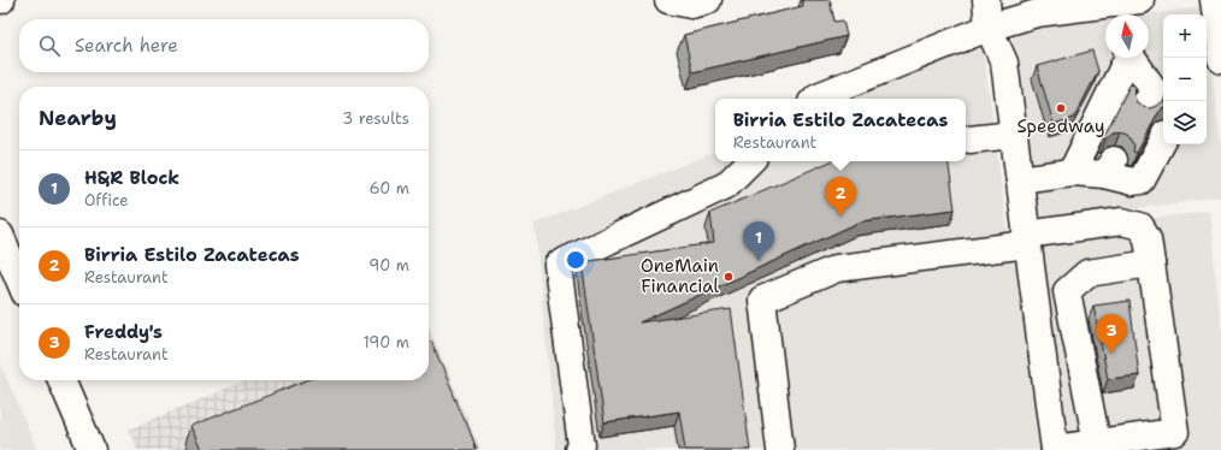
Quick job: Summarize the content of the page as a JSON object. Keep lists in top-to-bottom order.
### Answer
{
  "places": ["Speedway", "OneMain Financial"],
  "north": "top",
  "page": {
    "map_buttons": ["+", "−"],
    "search": "Search here",
    "heading": ["Nearby", "3 results"],
    "popup": ["Birria Estilo Zacatecas", "Restaurant"],
    "list": [
      {
        "mark": "1",
        "name": "H&R Block",
        "note": "Office",
        "value": "60 m"
      },
      {
        "mark": "2",
        "name": "Birria Estilo Zacatecas",
        "note": "Restaurant",
        "value": "90 m"
      },
      {
        "mark": "3",
        "name": "Freddy's",
        "note": "Restaurant",
        "value": "190 m"
      }
    ],
    "pins": ["2", "1", "3"]
  }
}
